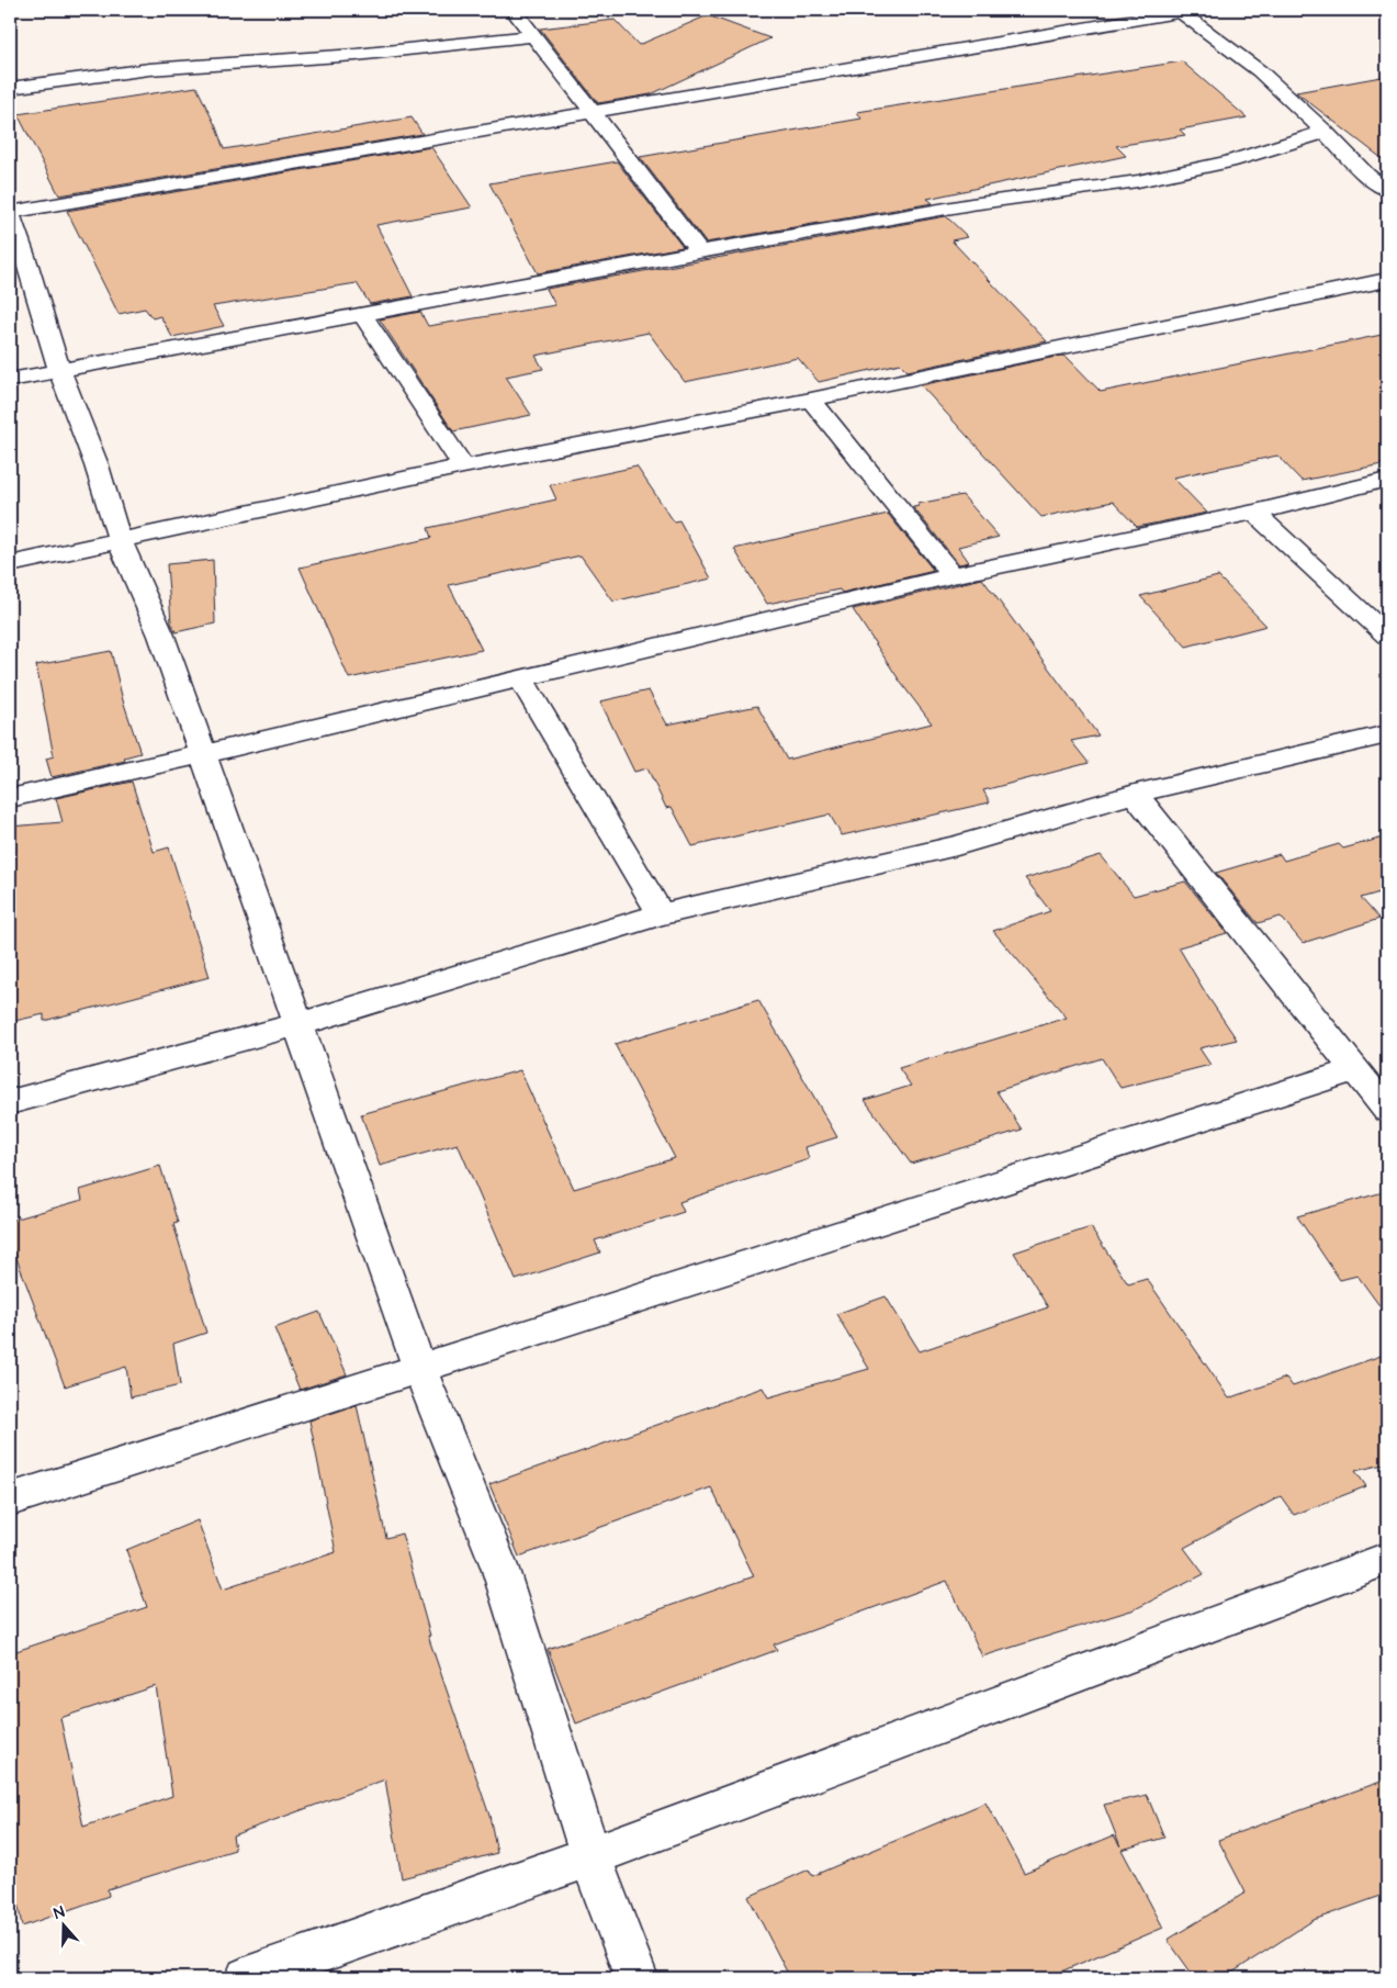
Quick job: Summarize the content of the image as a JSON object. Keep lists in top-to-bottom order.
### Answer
{
  "north": "top"
}
